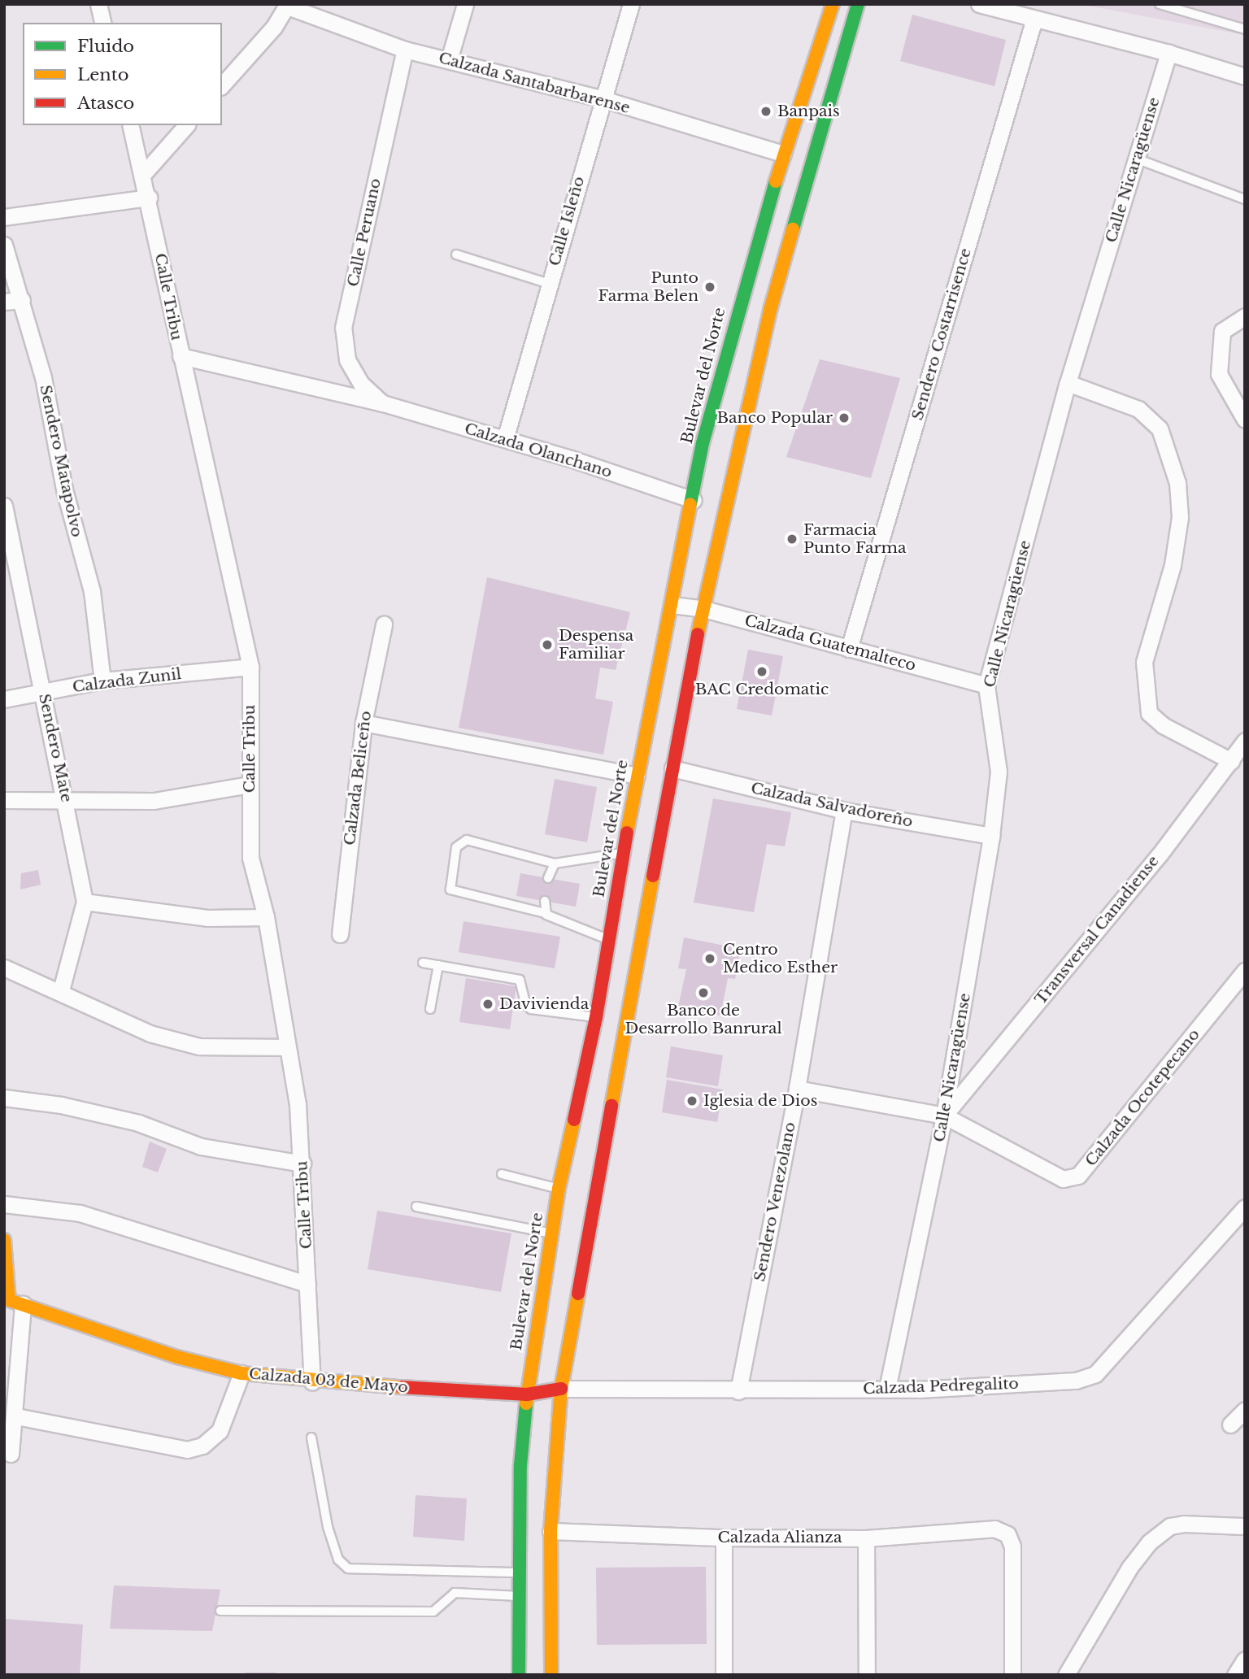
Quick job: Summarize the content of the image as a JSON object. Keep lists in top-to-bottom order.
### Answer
{
  "streets": {
    "main road": ["Bulevar del Norte", "Calzada 03 de Mayo"],
    "street": [
      "Calzada Santabarbarense",
      "Calle Nicaragüense",
      "Calle Isleño",
      "Calle Peruano",
      "Calle Tribu",
      "Sendero Costarrisence",
      "Calzada Olanchano",
      "Sendero Matapolvo",
      "Calzada Guatemalteco",
      "Calzada Zunil",
      "Sendero Mate",
      "Calzada Beliceño",
      "Calzada Salvadoreño",
      "Transversal Canadiense",
      "Calzada Ocotepecano",
      "Sendero Venezolano",
      "Calzada Pedregalito",
      "Calzada Alianza"
    ]
  },
  "crossings": [
    ["Calzada Santabarbarense", "Calle Isleño"],
    ["Calzada Santabarbarense", "Calle Peruano"],
    ["Calzada Santabarbarense", "Bulevar del Norte"],
    ["Calle Nicaragüense", "Calzada Guatemalteco"],
    ["Calle Nicaragüense", "Calzada Salvadoreño"],
    ["Calle Nicaragüense", "Transversal Canadiense"],
    ["Calle Nicaragüense", "Calzada Ocotepecano"],
    ["Calle Nicaragüense", "Calzada Pedregalito"],
    ["Calle Isleño", "Calzada Olanchano"],
    ["Calle Peruano", "Calzada Olanchano"],
    ["Calle Tribu", "Calzada Olanchano"],
    ["Calle Tribu", "Calzada Zunil"],
    ["Calle Tribu", "Calzada 03 de Mayo"],
    ["Sendero Costarrisence", "Calzada Guatemalteco"],
    ["Bulevar del Norte", "Calzada Olanchano"],
    ["Bulevar del Norte", "Calzada Guatemalteco"],
    ["Bulevar del Norte", "Calzada 03 de Mayo"],
    ["Sendero Matapolvo", "Calzada Zunil"],
    ["Calzada Zunil", "Sendero Mate"],
    ["Calzada Salvadoreño", "Sendero Venezolano"],
    ["Transversal Canadiense", "Calzada Ocotepecano"],
    ["Calzada Ocotepecano", "Sendero Venezolano"],
    ["Sendero Venezolano", "Calzada Pedregalito"],
    ["Calzada 03 de Mayo", "Calzada Pedregalito"]
  ],
  "places": [
    "Banpais",
    "Punto Farma Belen",
    "Banco Popular",
    "Farmacia Punto Farma",
    "Despensa Familiar",
    "BAC Credomatic",
    "Centro Medico Esther",
    "Banco de Desarrollo Banrural",
    "Davivienda",
    "Iglesia de Dios"
  ],
  "legend": ["Fluido", "Lento", "Atasco"]
}
